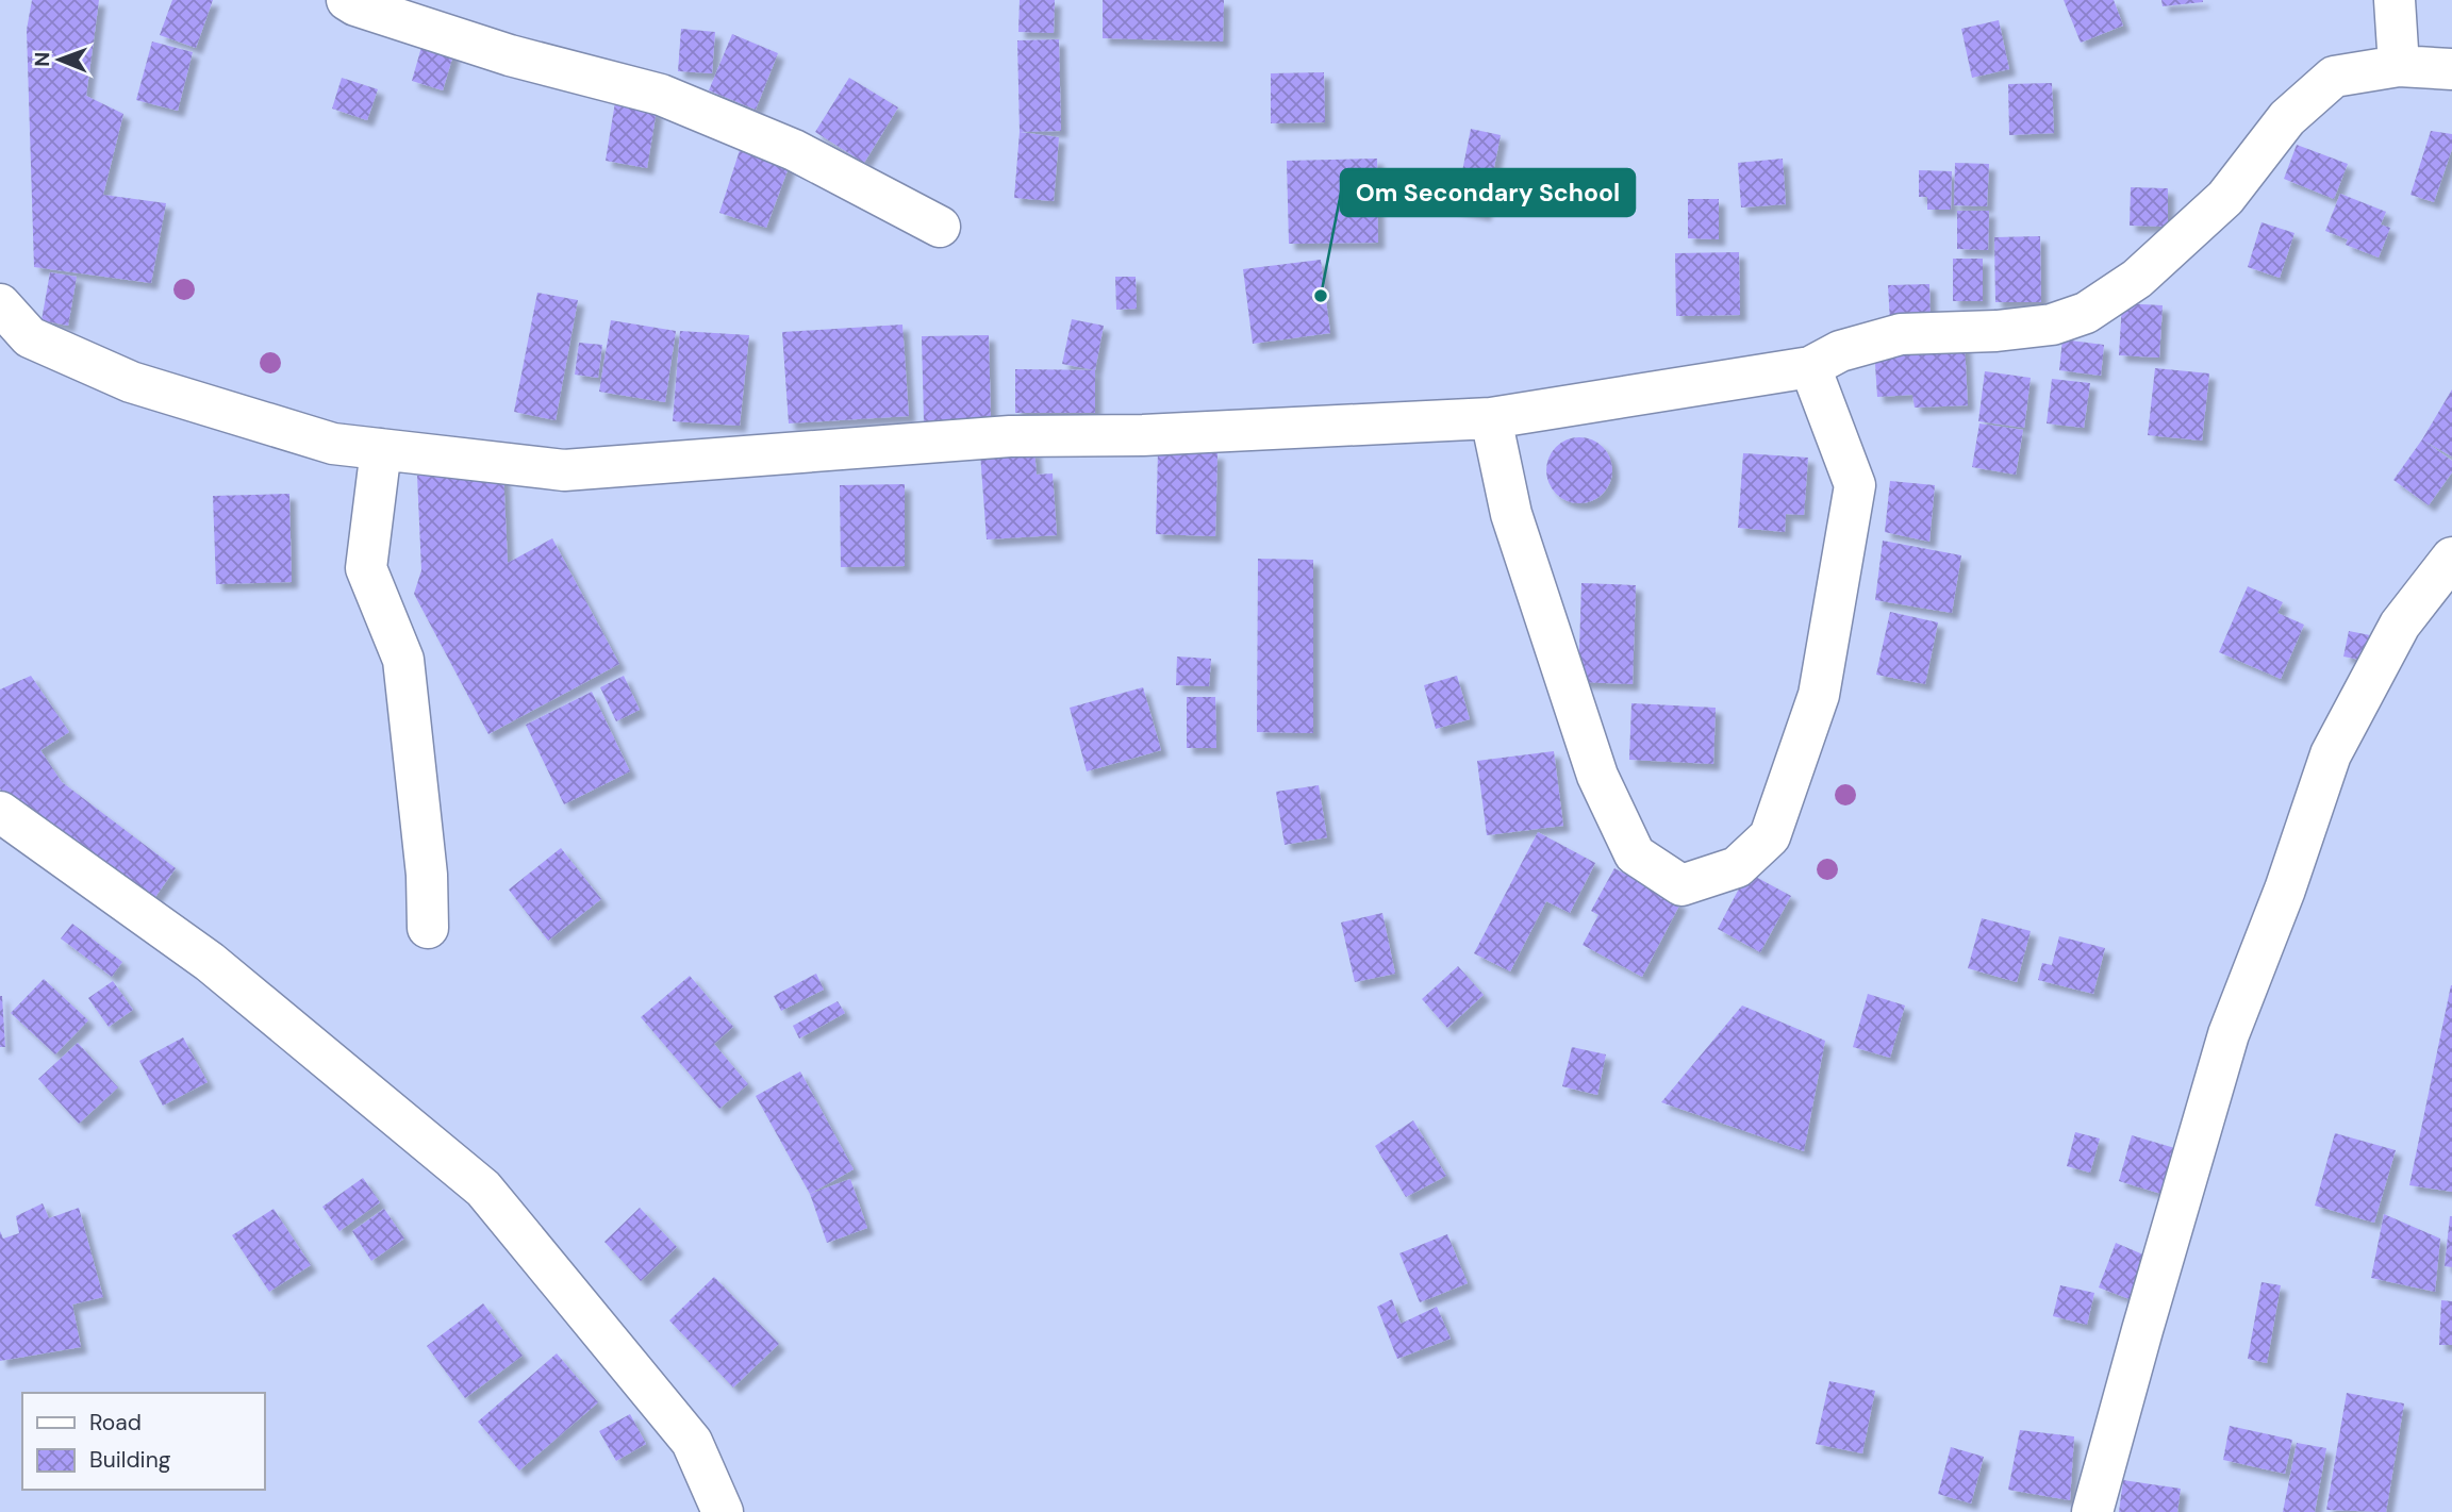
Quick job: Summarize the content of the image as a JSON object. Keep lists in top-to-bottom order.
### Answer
{
  "places": ["Om Secondary School"],
  "legend": ["Road", "Building"],
  "north": "left"
}
